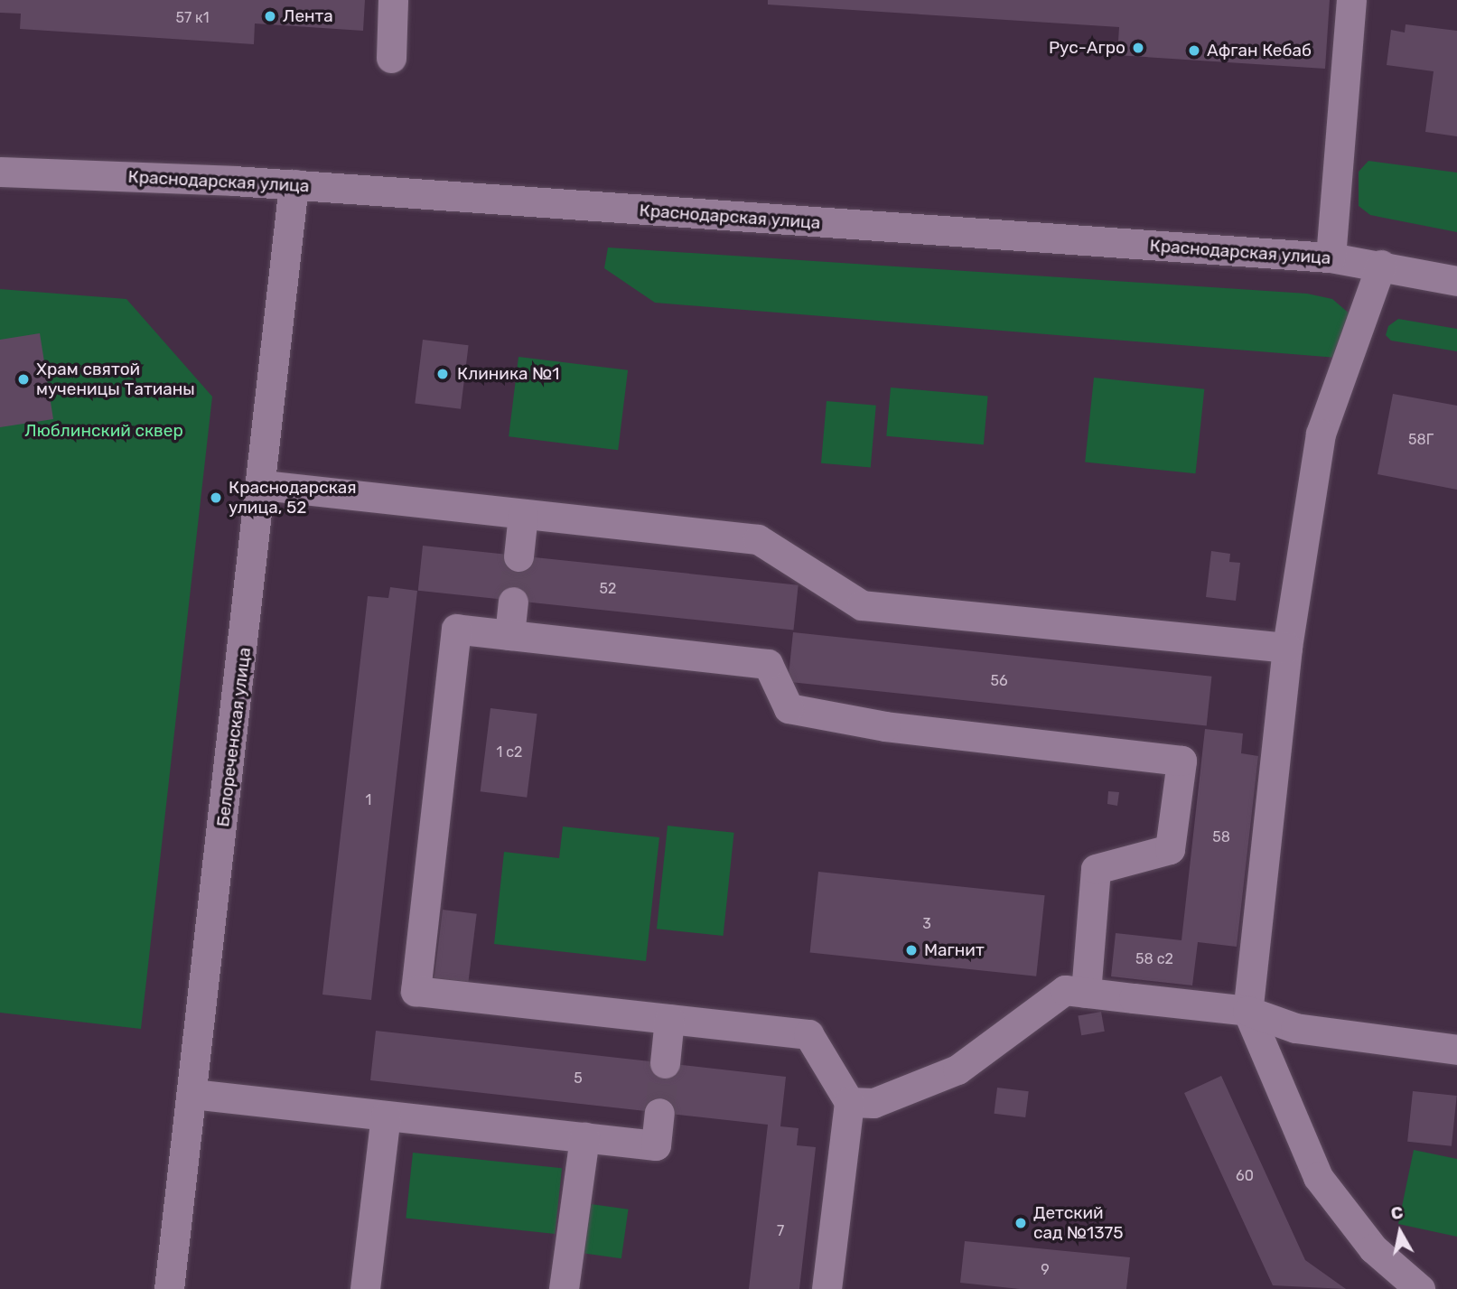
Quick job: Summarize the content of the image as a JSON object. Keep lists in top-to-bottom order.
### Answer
{
  "streets": {
    "street": ["Краснодарская улица", "Белореченская улица"]
  },
  "crossings": [
    ["Краснодарская улица", "Белореченская улица"]
  ],
  "parks": ["Люблинский сквер"],
  "places": [
    "Лента",
    "Рус-Агро",
    "Афган Кебаб",
    "Клиника №1",
    "Храм святой мученицы Татианы",
    "Краснодарская улица, 52",
    "Магнит",
    "Детский сад №1375"
  ],
  "house_numbers": [
    "57 к1",
    "58Г",
    "52",
    "56",
    "1 с2",
    "1",
    "58",
    "3",
    "58 с2",
    "5",
    "60",
    "7",
    "9"
  ],
  "north": "top"
}
